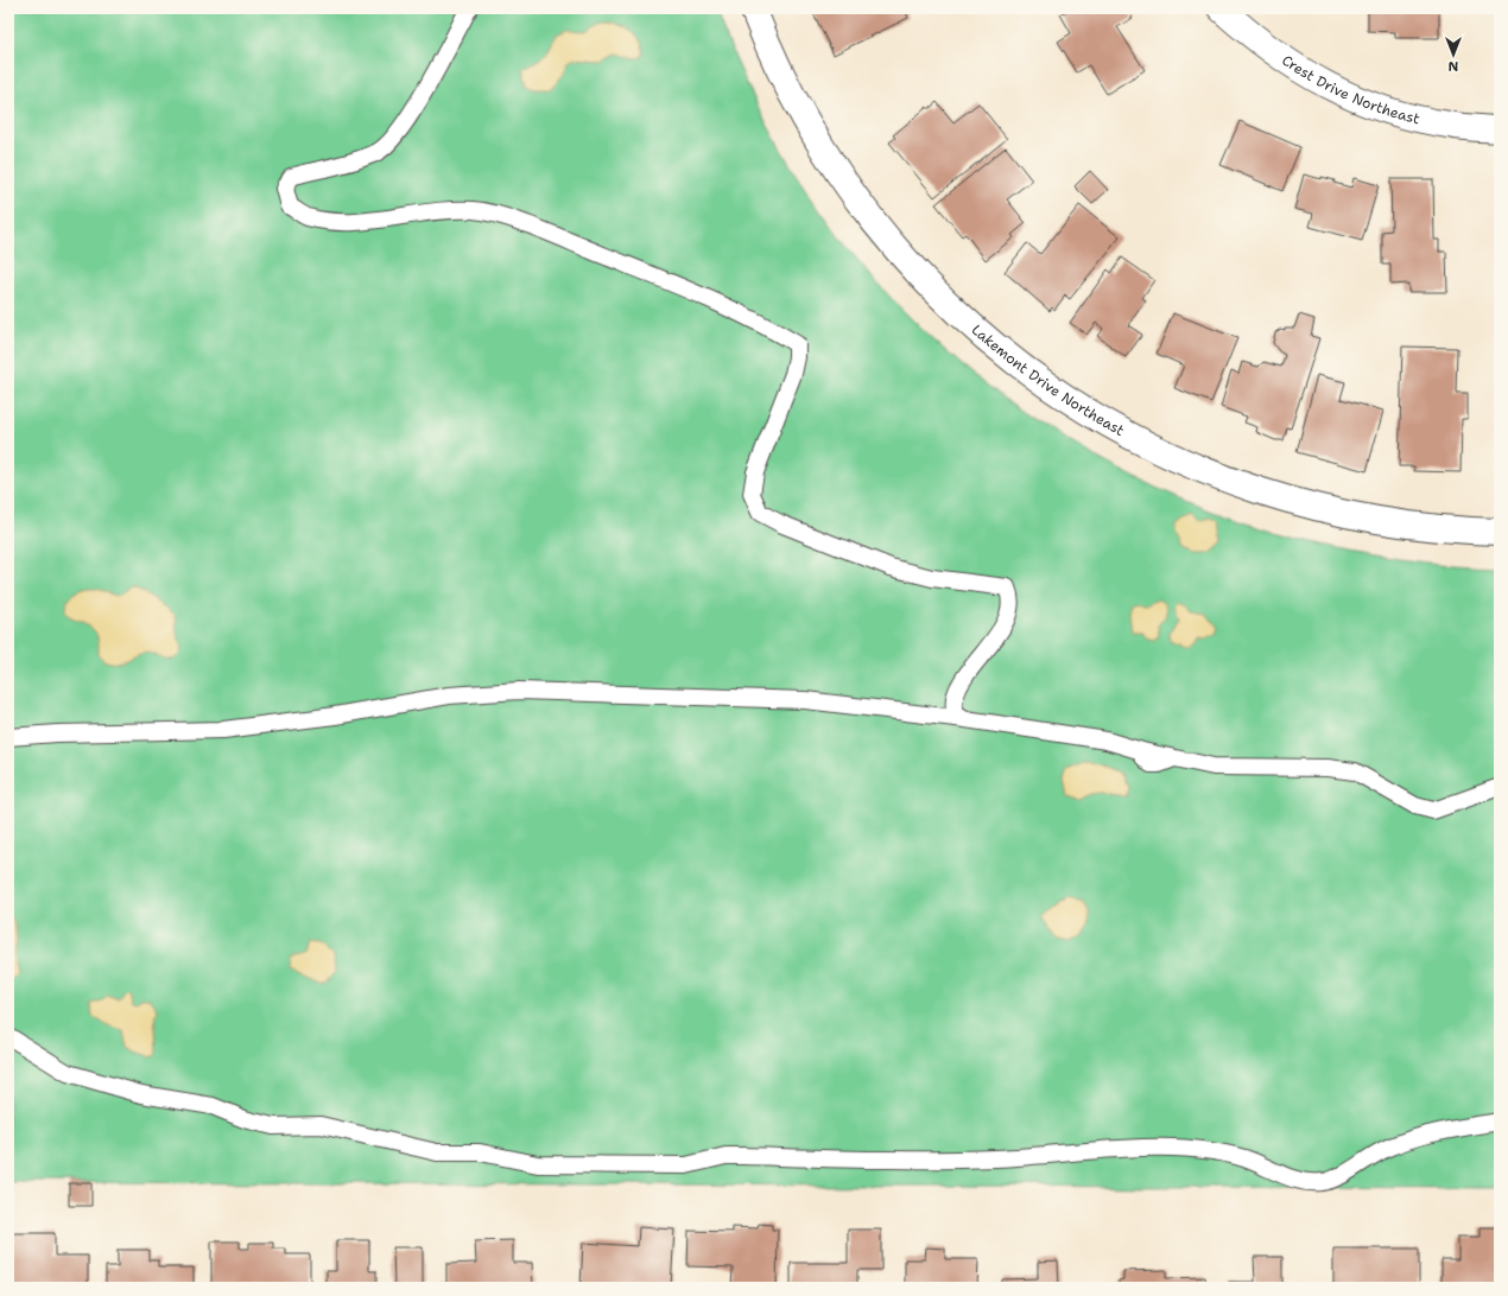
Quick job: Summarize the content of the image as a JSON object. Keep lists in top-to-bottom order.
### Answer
{
  "streets": {
    "street": ["Crest Drive Northeast", "Lakemont Drive Northeast"]
  },
  "north": "bottom"
}
